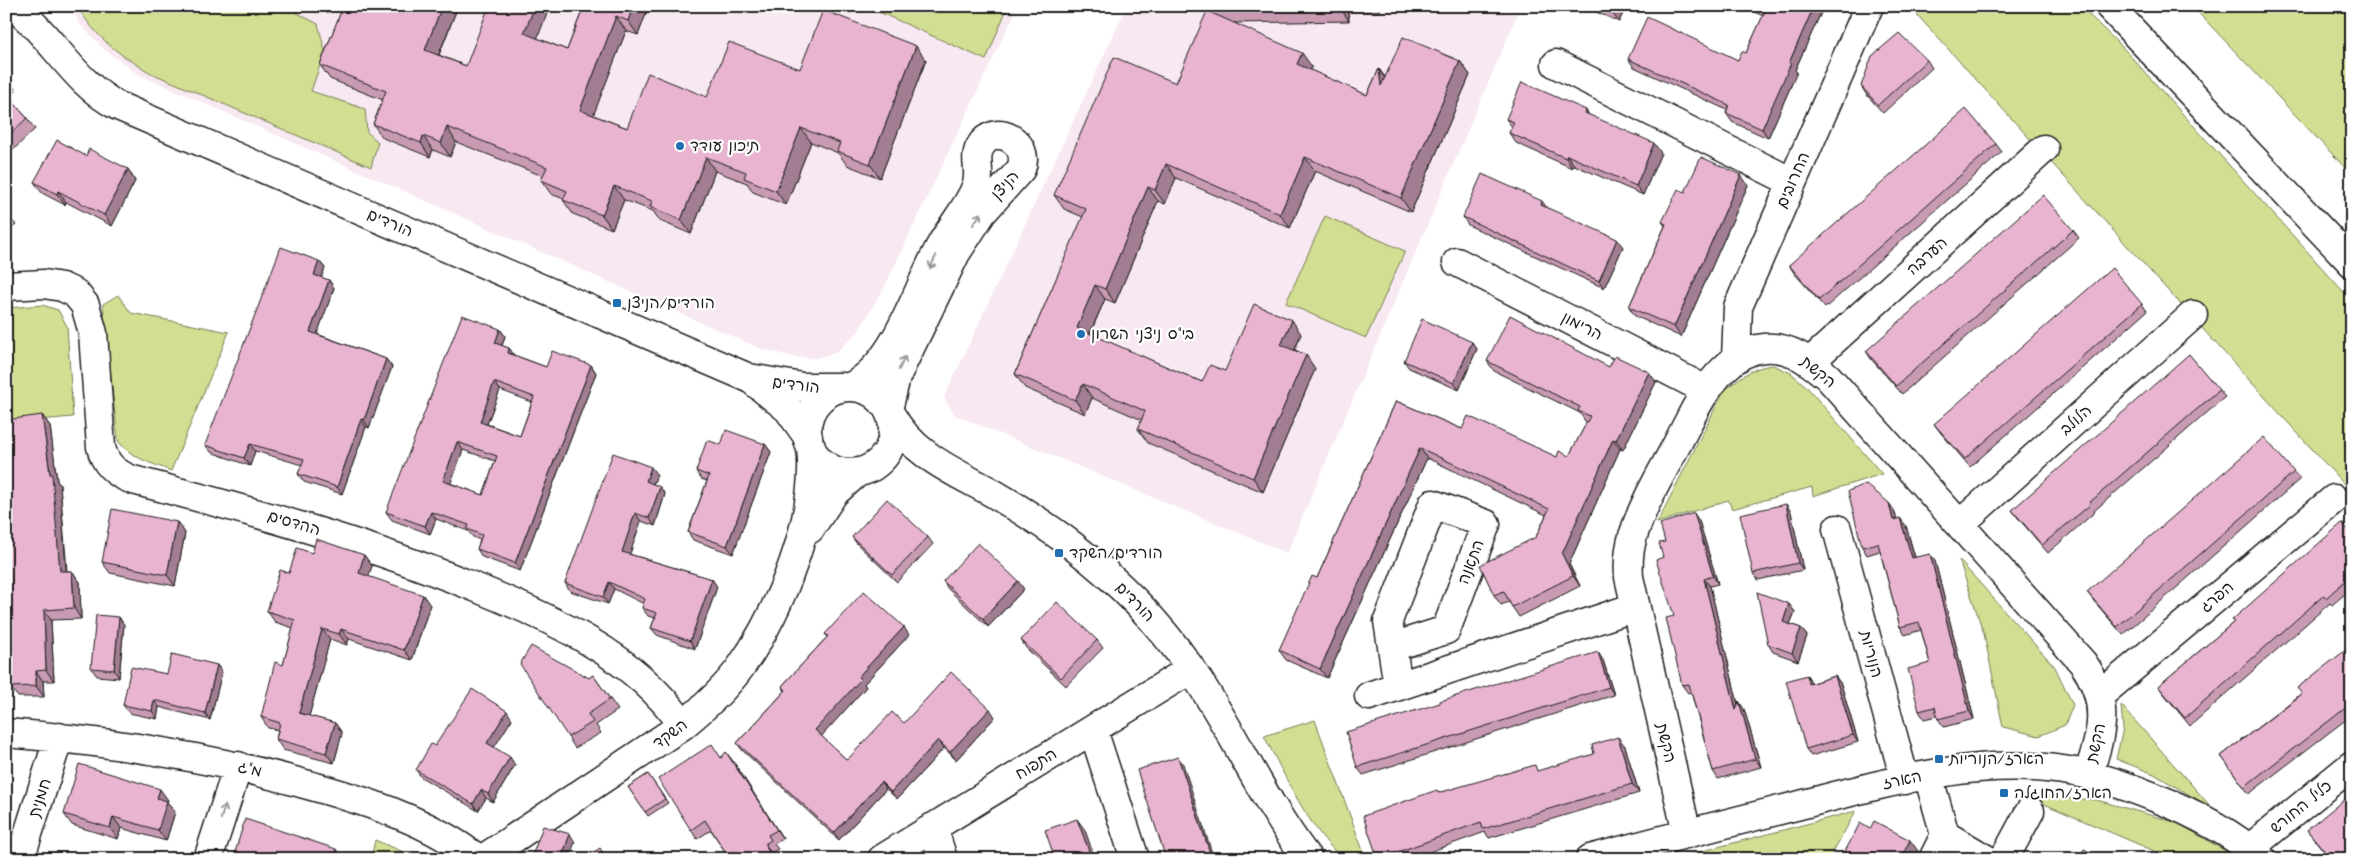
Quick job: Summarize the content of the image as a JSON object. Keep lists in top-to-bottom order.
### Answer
{
  "streets": {
    "street": [
      "החרובים",
      "הניצן",
      "הורדים",
      "הערבה",
      "הרימון",
      "הקשת",
      "הלולב",
      "ההדסים",
      "התאנה",
      "הפרג",
      "הנוריות",
      "השקד",
      "התפוח",
      "מ\"ג",
      "הארז",
      "חמנית",
      "כליל החורש"
    ]
  },
  "crossings": [
    ["החרובים", "הקשת"],
    ["הניצן", "הורדים"],
    ["הניצן", "השקד"],
    ["הורדים", "השקד"],
    ["הורדים", "התפוח"],
    ["הערבה", "הקשת"],
    ["הרימון", "הקשת"],
    ["הקשת", "הלולב"],
    ["הקשת", "הפרג"],
    ["הקשת", "הארז"],
    ["ההדסים", "השקד"],
    ["הנוריות", "הארז"],
    ["מ\"ג", "חמנית"],
    ["הארז", "כליל החורש"]
  ],
  "places": {
    "other": ["תיכון עודד", "בי\"ס ניצני השרון"],
    "transit": [
      "הורדים/הניצן",
      "הורדים/השקד",
      "הארז/הנוריות",
      "הארז/החוגלה"
    ]
  }
}
